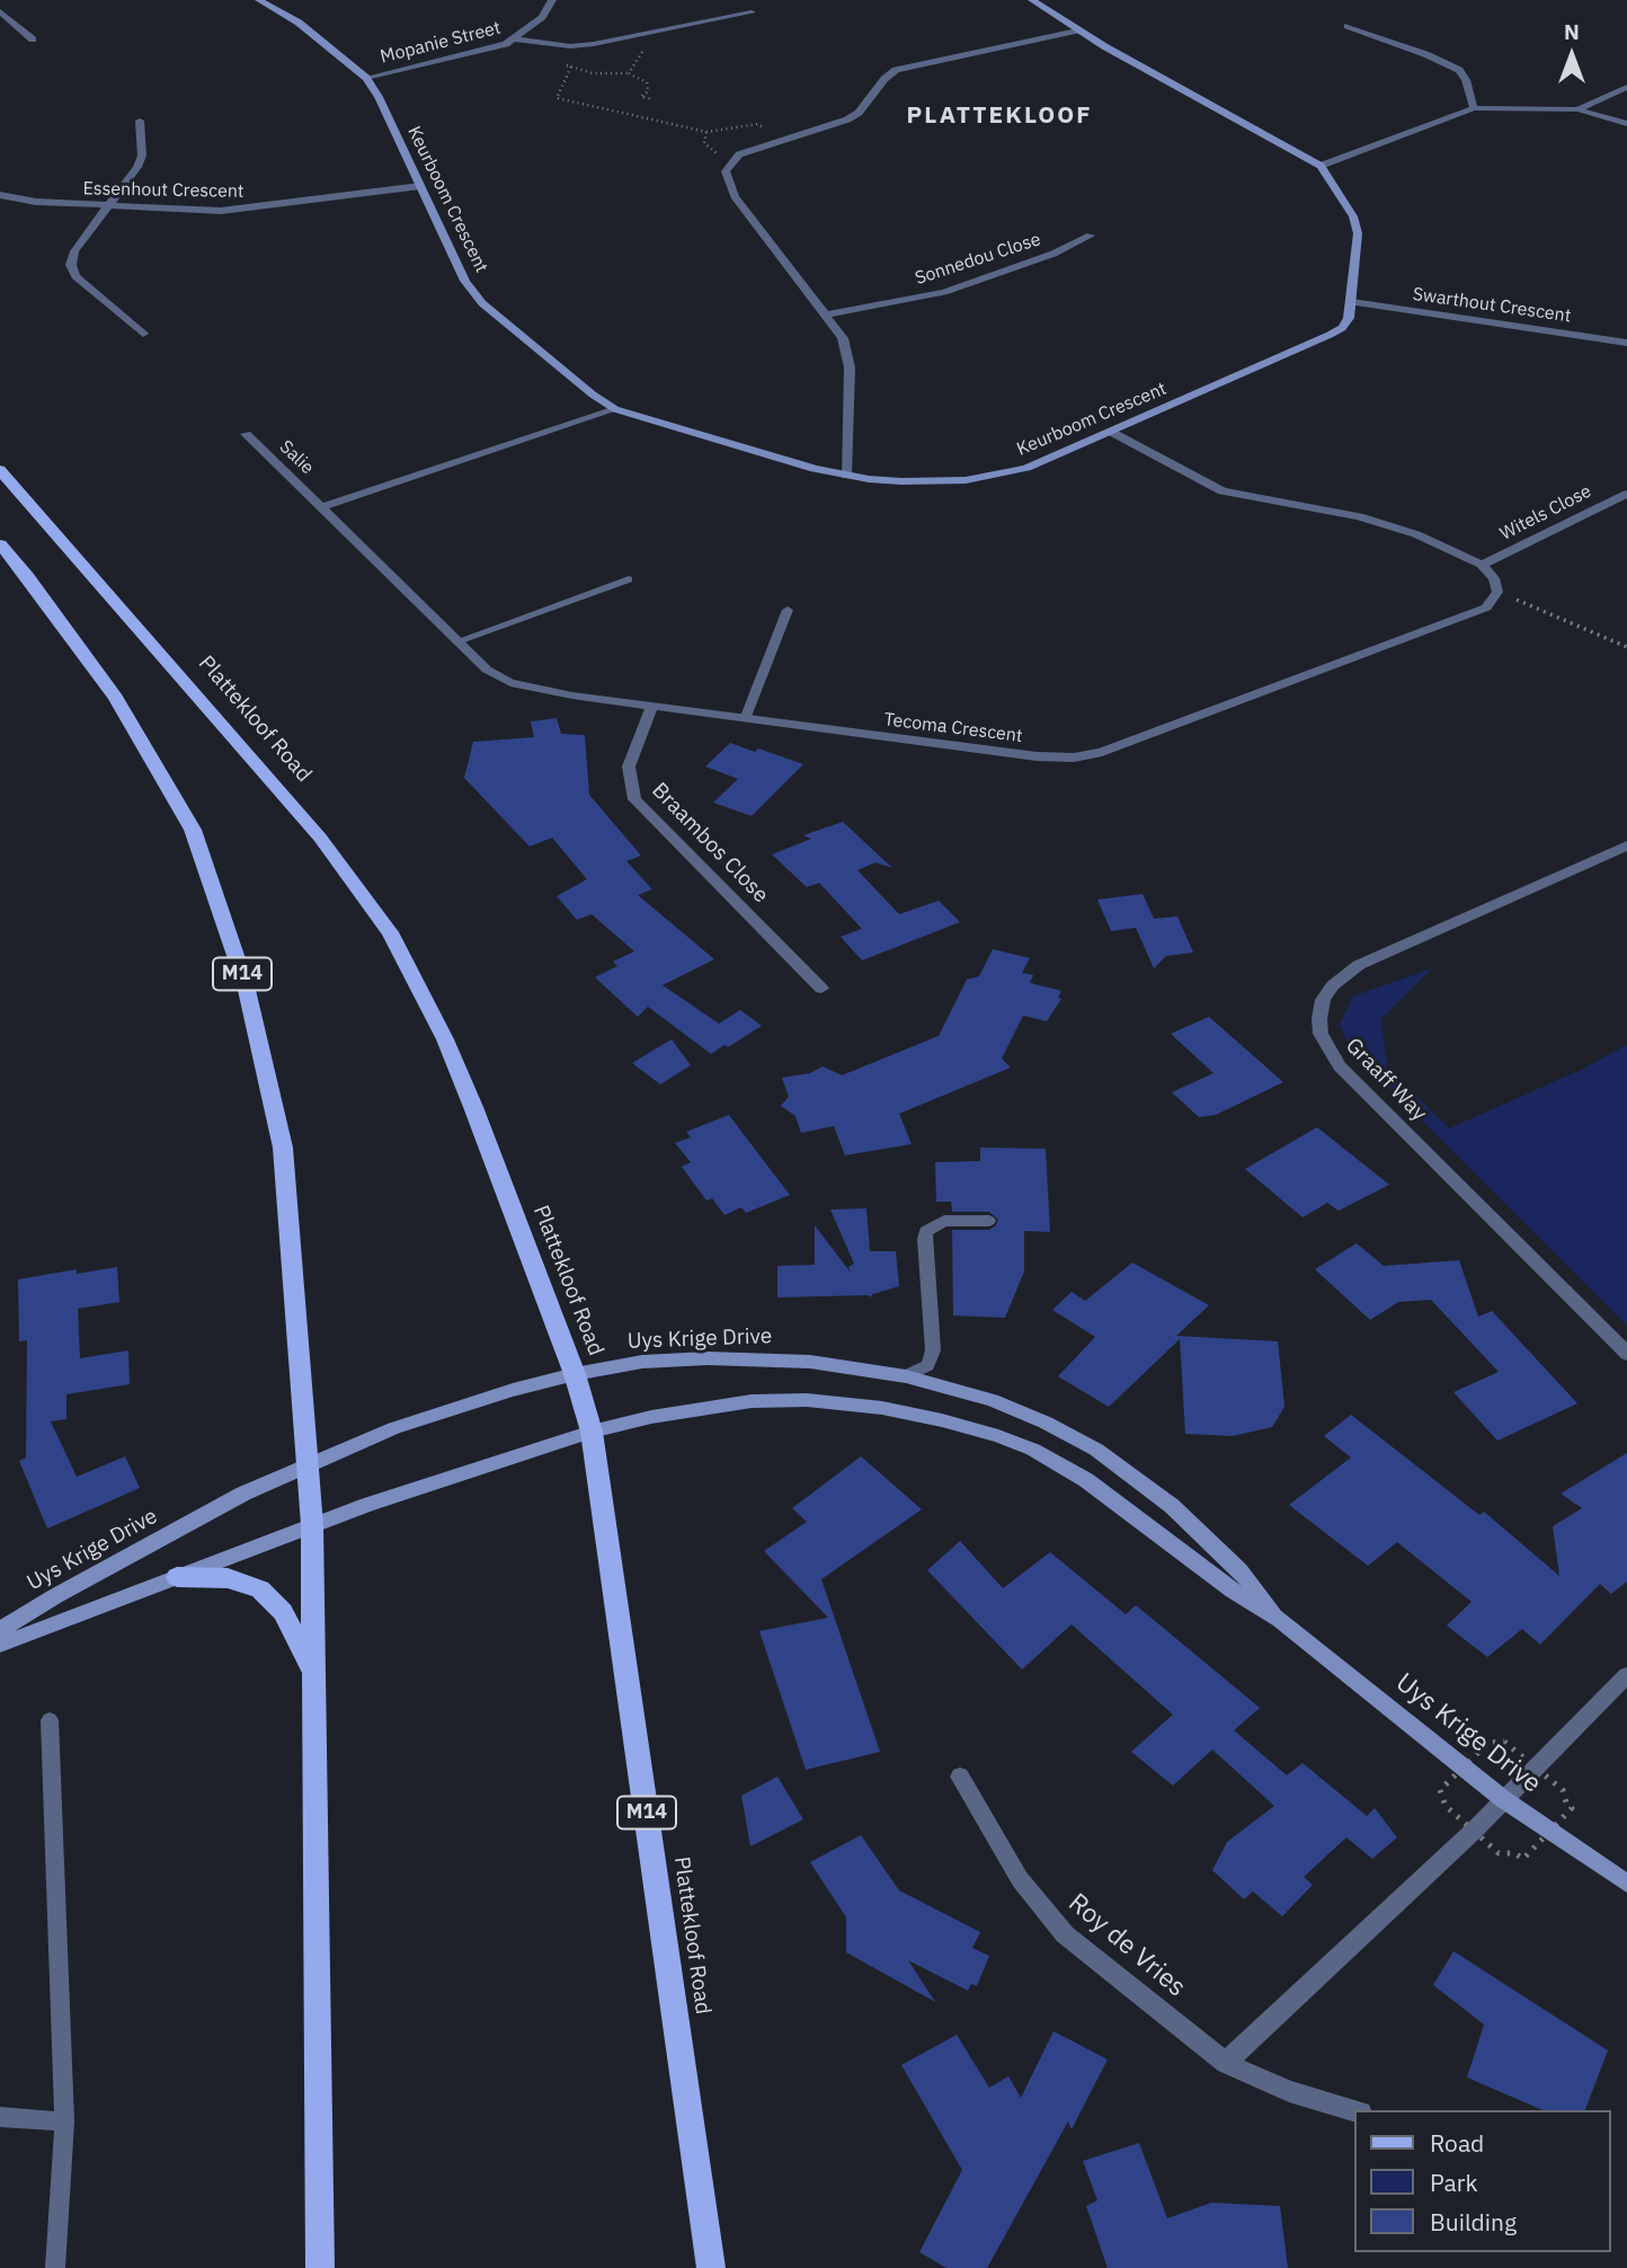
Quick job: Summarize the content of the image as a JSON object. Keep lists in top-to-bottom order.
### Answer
{
  "streets": {
    "main road": ["Plattekloof Road", "M14"],
    "street": [
      "Mopanie Street",
      "Essenhout Crescent",
      "Keurboom Crescent",
      "Sonnedou Close",
      "Swarthout Crescent",
      "Salie",
      "Witels Close",
      "Tecoma Crescent",
      "Braambos Close",
      "Graaff Way",
      "Uys Krige Drive",
      "Roy de Vries"
    ]
  },
  "crossings": [
    ["Mopanie Street", "Keurboom Crescent"],
    ["Essenhout Crescent", "Keurboom Crescent"],
    ["Keurboom Crescent", "Swarthout Crescent"],
    ["Salie", "Tecoma Crescent"],
    ["Plattekloof Road", "Uys Krige Drive"],
    ["Tecoma Crescent", "Braambos Close"],
    ["M14", "Uys Krige Drive"]
  ],
  "districts": ["PLATTEKLOOF"],
  "legend": ["Road", "Park", "Building"],
  "north": "top"
}
